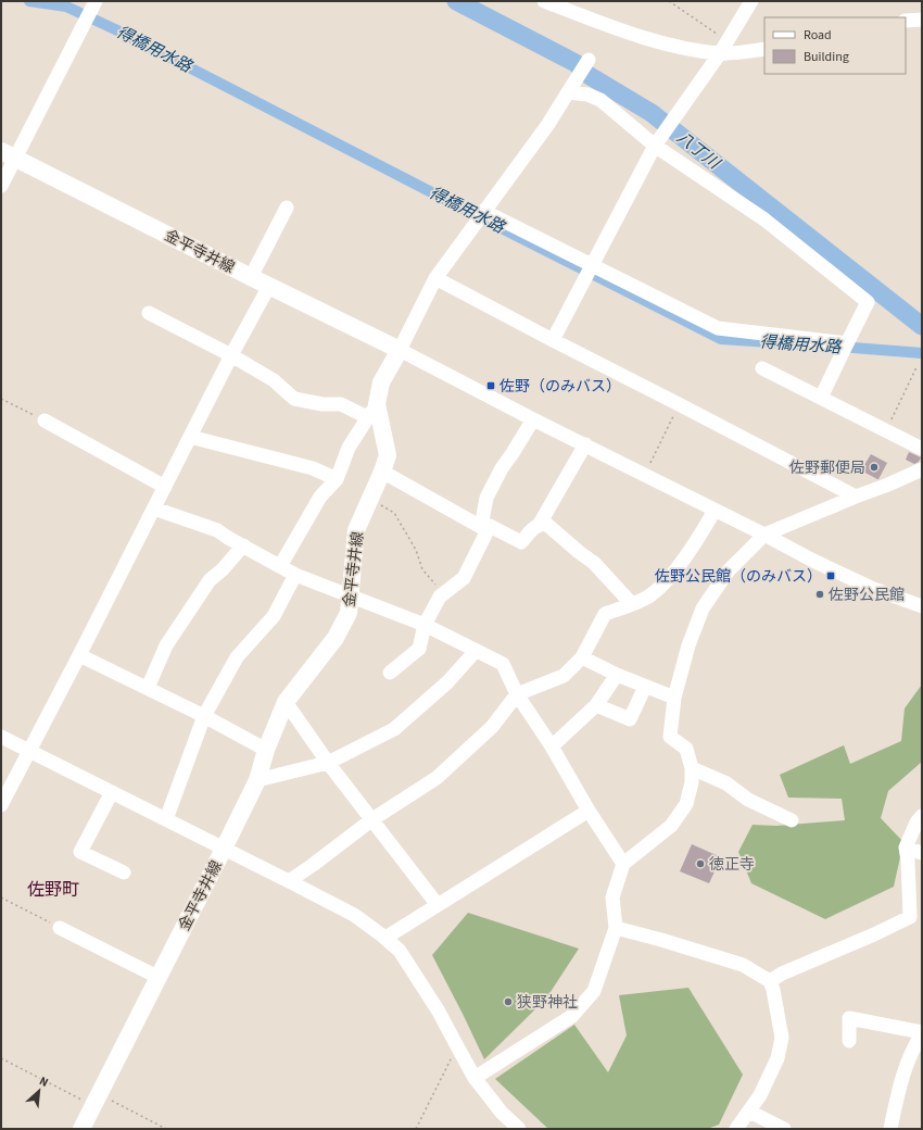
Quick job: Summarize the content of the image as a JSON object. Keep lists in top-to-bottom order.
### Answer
{
  "streets": {
    "main road": ["金平寺井線"]
  },
  "districts": ["佐野町"],
  "water": ["得橋用水路", "八丁川"],
  "places": {
    "transit": ["佐野（のみバス）", "佐野公民館（のみバス）"],
    "other": [
      "佐野郵便局",
      "佐野公民館",
      "徳正寺",
      "狭野神社"
    ]
  },
  "legend": ["Road", "Building"],
  "north": "top right"
}
